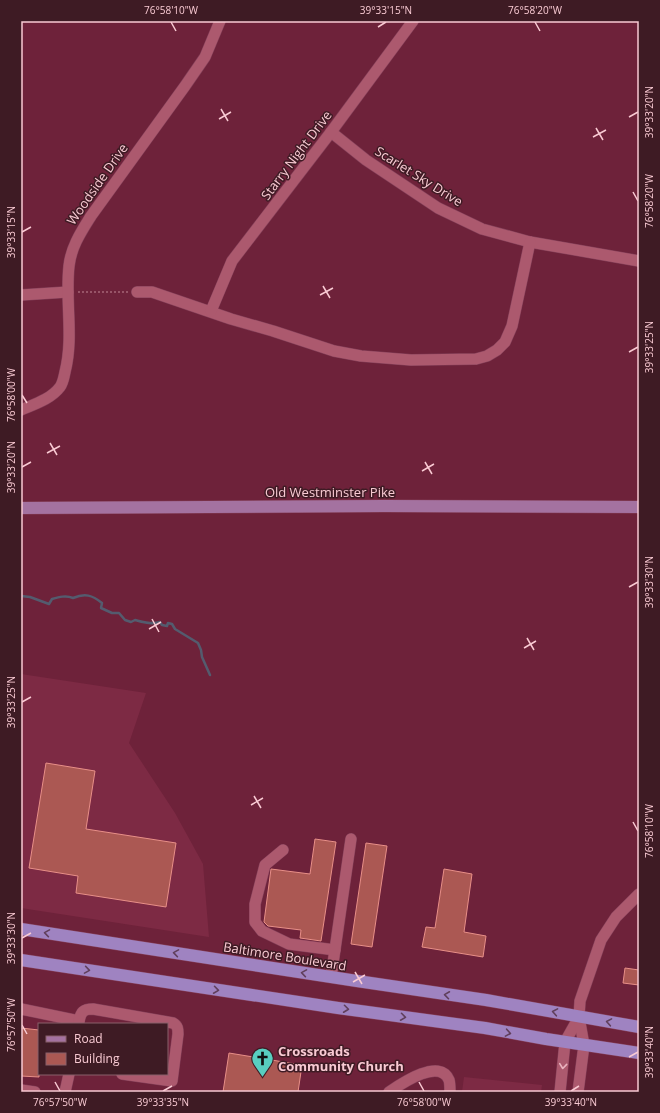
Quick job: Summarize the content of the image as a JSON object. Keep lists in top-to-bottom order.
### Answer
{
  "streets": {
    "highway": ["Baltimore Boulevard"],
    "main road": ["Old Westminster Pike"],
    "street": ["Starry Night Drive", "Scarlet Sky Drive", "Woodside Drive"]
  },
  "crossings": [
    ["Starry Night Drive", "Scarlet Sky Drive"]
  ],
  "places": {
    "church": ["Crossroads Community Church"]
  },
  "legend": ["Road", "Building"],
  "coordinates": [
    "76°58'10\"W",
    "39°33'15\"N",
    "76°58'20\"W",
    "39°33'20\"N",
    "39°33'25\"N",
    "76°58'00\"W",
    "39°33'30\"N",
    "76°57'50\"W",
    "39°33'40\"N",
    "39°33'35\"N"
  ]
}
